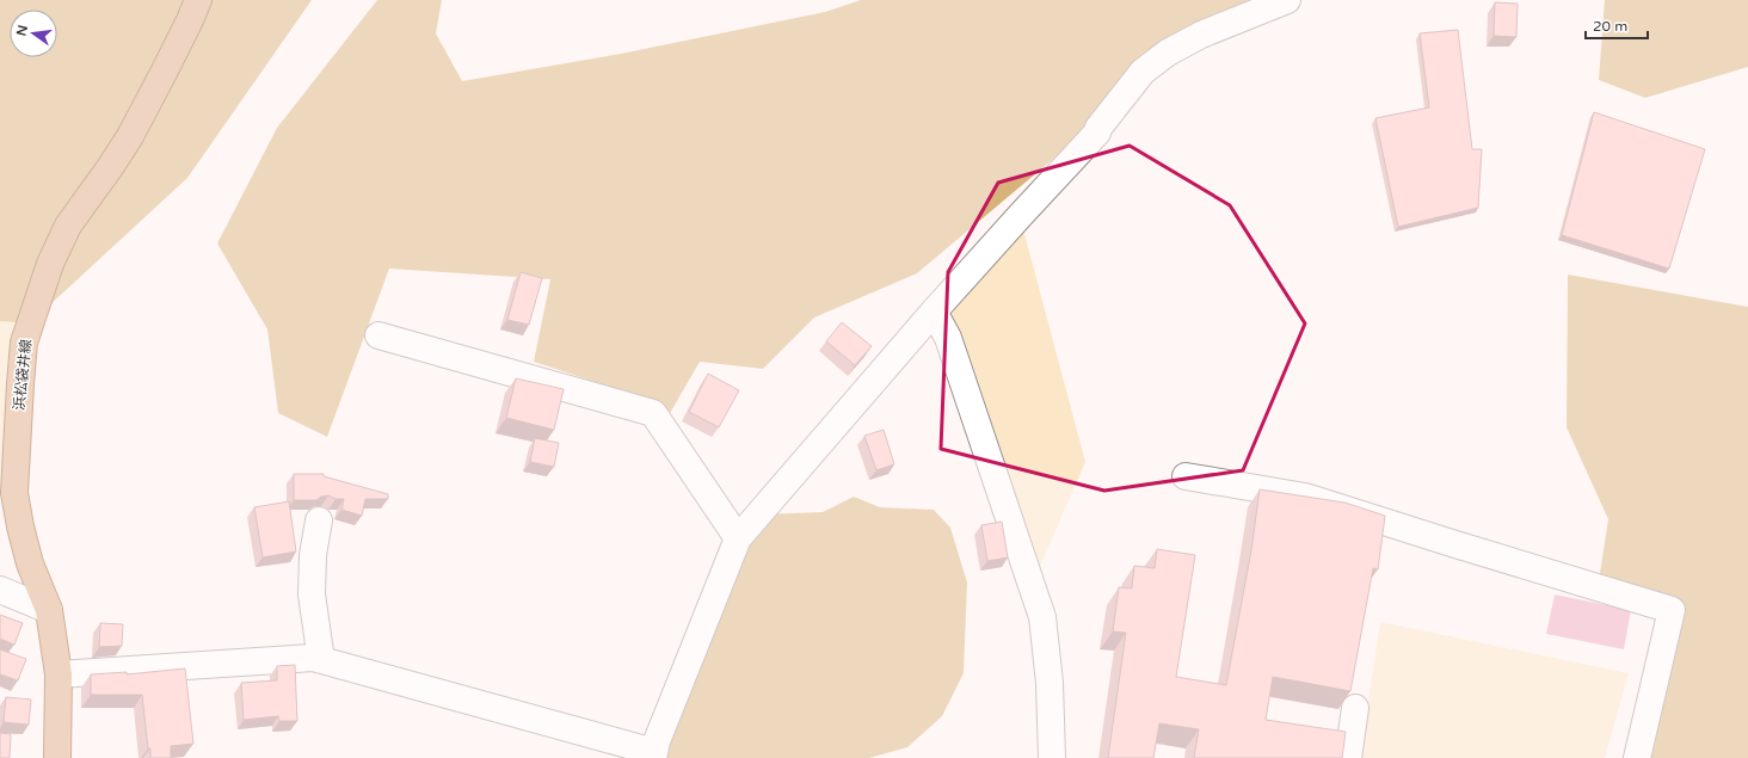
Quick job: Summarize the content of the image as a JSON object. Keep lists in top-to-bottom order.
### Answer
{
  "streets": {
    "main road": ["浜松袋井線"]
  },
  "scale_bar": "20 m",
  "north": "left"
}
